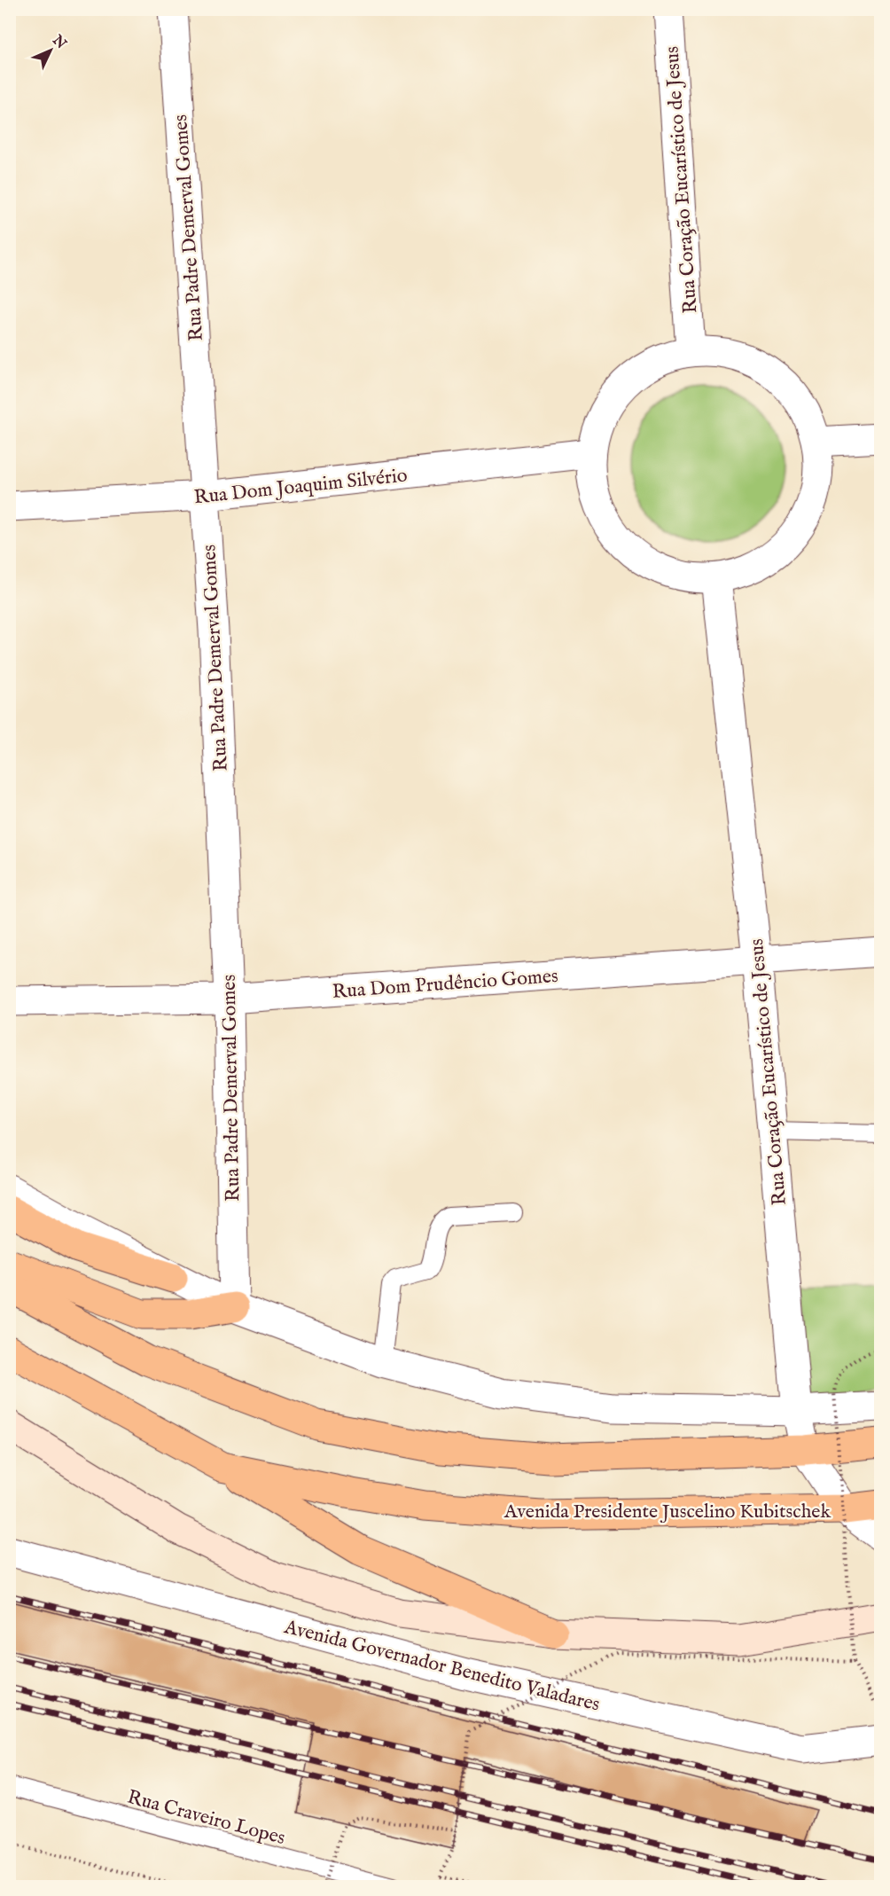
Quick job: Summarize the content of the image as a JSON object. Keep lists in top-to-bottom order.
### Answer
{
  "streets": {
    "highway": ["Avenida Presidente Juscelino Kubitschek"],
    "street": [
      "Rua Coração Eucarístico de Jesus",
      "Rua Padre Demerval Gomes",
      "Rua Dom Joaquim Silvério",
      "Rua Dom Prudêncio Gomes",
      "Avenida Governador Benedito Valadares"
    ],
    "lane": ["Rua Craveiro Lopes"]
  },
  "crossings": [
    ["Rua Coração Eucarístico de Jesus", "Rua Dom Prudêncio Gomes"],
    ["Rua Coração Eucarístico de Jesus", "Avenida Presidente Juscelino Kubitschek"],
    ["Rua Padre Demerval Gomes", "Rua Dom Joaquim Silvério"],
    ["Rua Padre Demerval Gomes", "Rua Dom Prudêncio Gomes"]
  ],
  "north": "top right"
}
